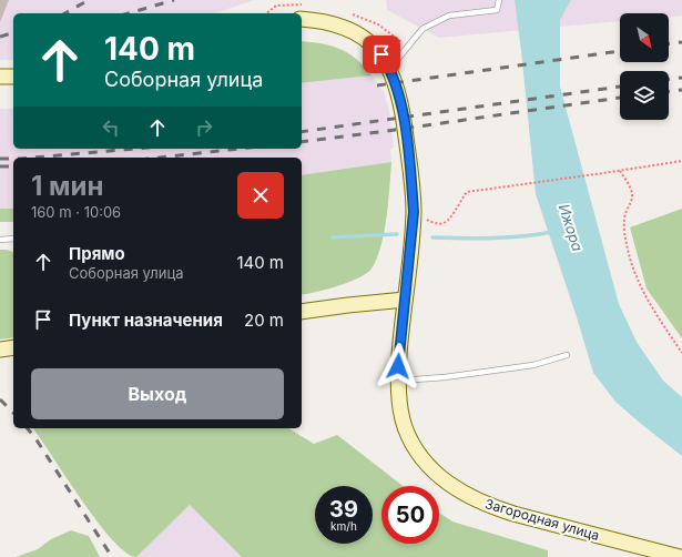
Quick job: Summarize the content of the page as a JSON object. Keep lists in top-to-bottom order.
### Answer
{
  "streets": {
    "main road": ["Загородная улица"]
  },
  "water": ["Ижора"],
  "north": "bottom right",
  "page": {
    "turn": ["140 m", "Соборная улица"],
    "heading": ["1 мин", "160 m · 10:06"],
    "list": [
      {
        "name": "Прямо",
        "note": "Соборная улица",
        "value": "140 m"
      },
      {
        "name": "Пункт назначения",
        "value": "20 m"
      }
    ],
    "buttons": "Выход",
    "speed": "39 km/h",
    "limit": "50"
  }
}
